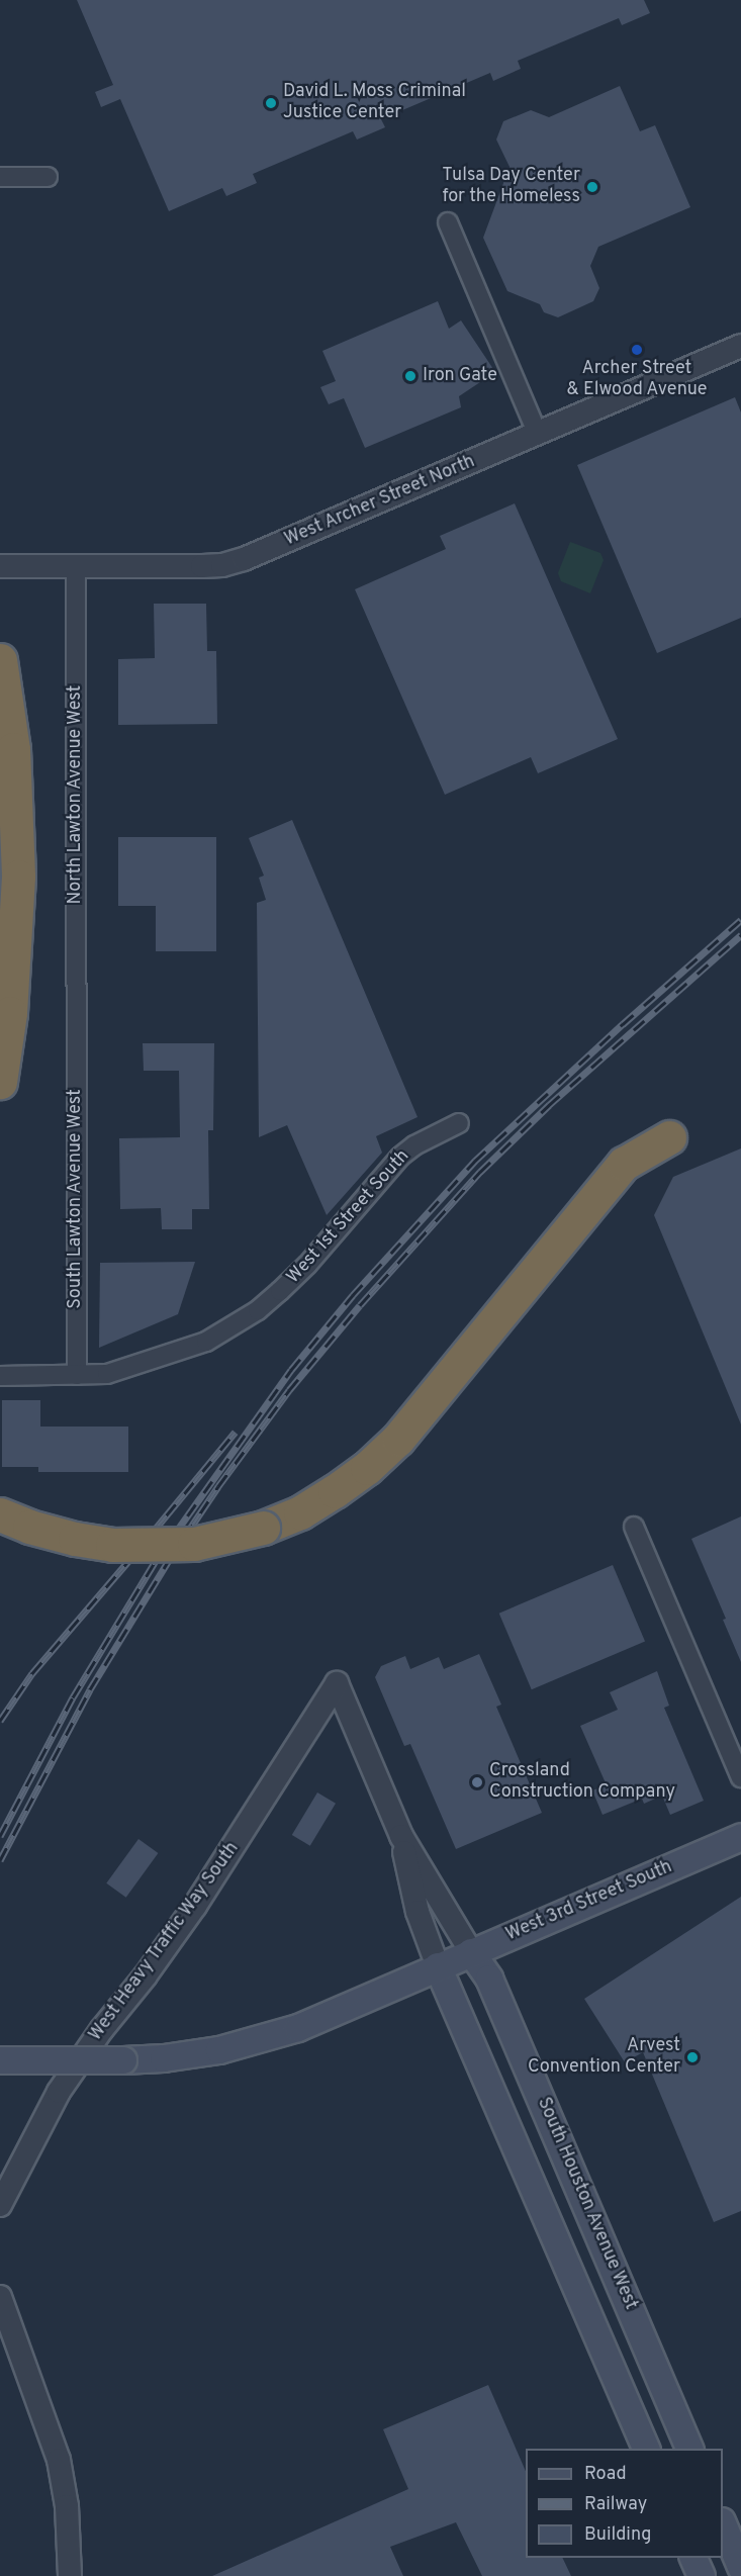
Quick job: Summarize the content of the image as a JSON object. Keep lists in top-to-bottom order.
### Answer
{
  "streets": {
    "main road": ["West 3rd Street South", "South Houston Avenue West"],
    "street": [
      "West Archer Street North",
      "North Lawton Avenue West",
      "South Lawton Avenue West",
      "West 1st Street South",
      "West Heavy Traffic Way South"
    ]
  },
  "crossings": [
    ["West Archer Street North", "North Lawton Avenue West"],
    ["North Lawton Avenue West", "South Lawton Avenue West"],
    ["South Lawton Avenue West", "West 1st Street South"],
    ["West 3rd Street South", "South Houston Avenue West"],
    ["West Heavy Traffic Way South", "South Houston Avenue West"]
  ],
  "places": [
    "David L. Moss Criminal Justice Center",
    "Tulsa Day Center for the Homeless",
    "Archer Street & Elwood Avenue",
    "Iron Gate",
    "Crossland Construction Company",
    "Arvest Convention Center"
  ],
  "legend": ["Road", "Railway", "Building"]
}
